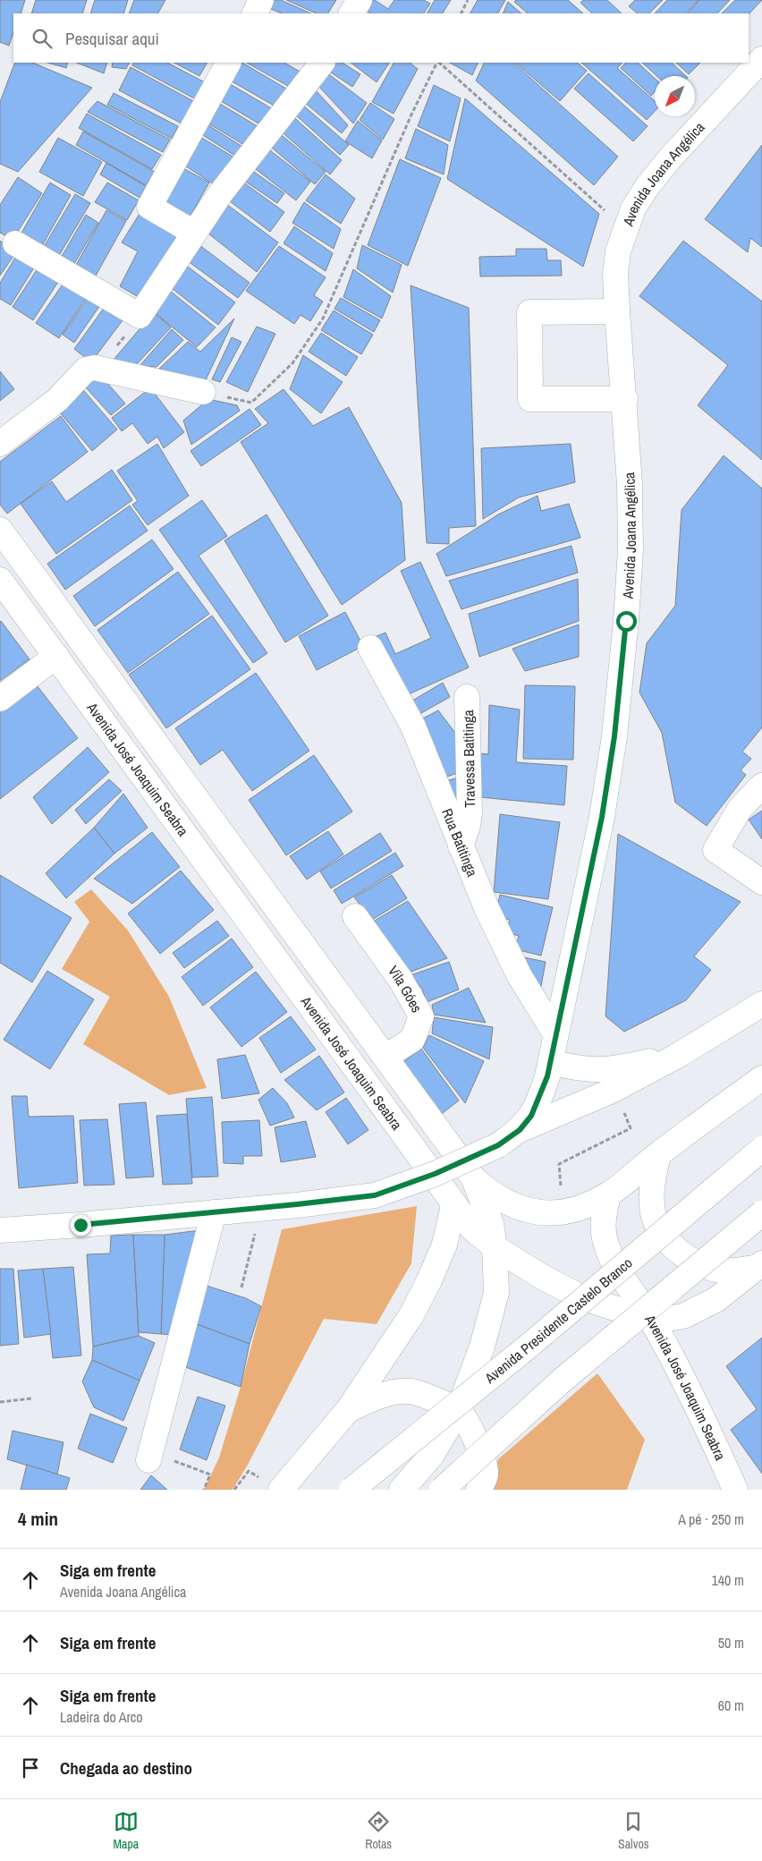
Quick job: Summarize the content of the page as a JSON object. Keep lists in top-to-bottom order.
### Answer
{
  "streets": {
    "main road": [
      "Avenida Joana Angélica",
      "Travessa Batitinga",
      "Avenida José Joaquim Seabra",
      "Rua Batitinga",
      "Vila Góes",
      "Avenida Presidente Castelo Branco"
    ]
  },
  "crossings": [
    ["Avenida Joana Angélica", "Rua Batitinga"],
    ["Travessa Batitinga", "Rua Batitinga"],
    ["Avenida José Joaquim Seabra", "Vila Góes"]
  ],
  "north": "bottom left",
  "page": {
    "search": "Pesquisar aqui",
    "heading": ["4 min", "A pé · 250 m"],
    "list": [
      ["Siga em frente", "Avenida Joana Angélica", "140 m"],
      ["Siga em frente", "50 m"],
      ["Siga em frente", "Ladeira do Arco", "60 m"],
      "Chegada ao destino"
    ],
    "nav": ["Mapa", "Rotas", "Salvos"]
  }
}
